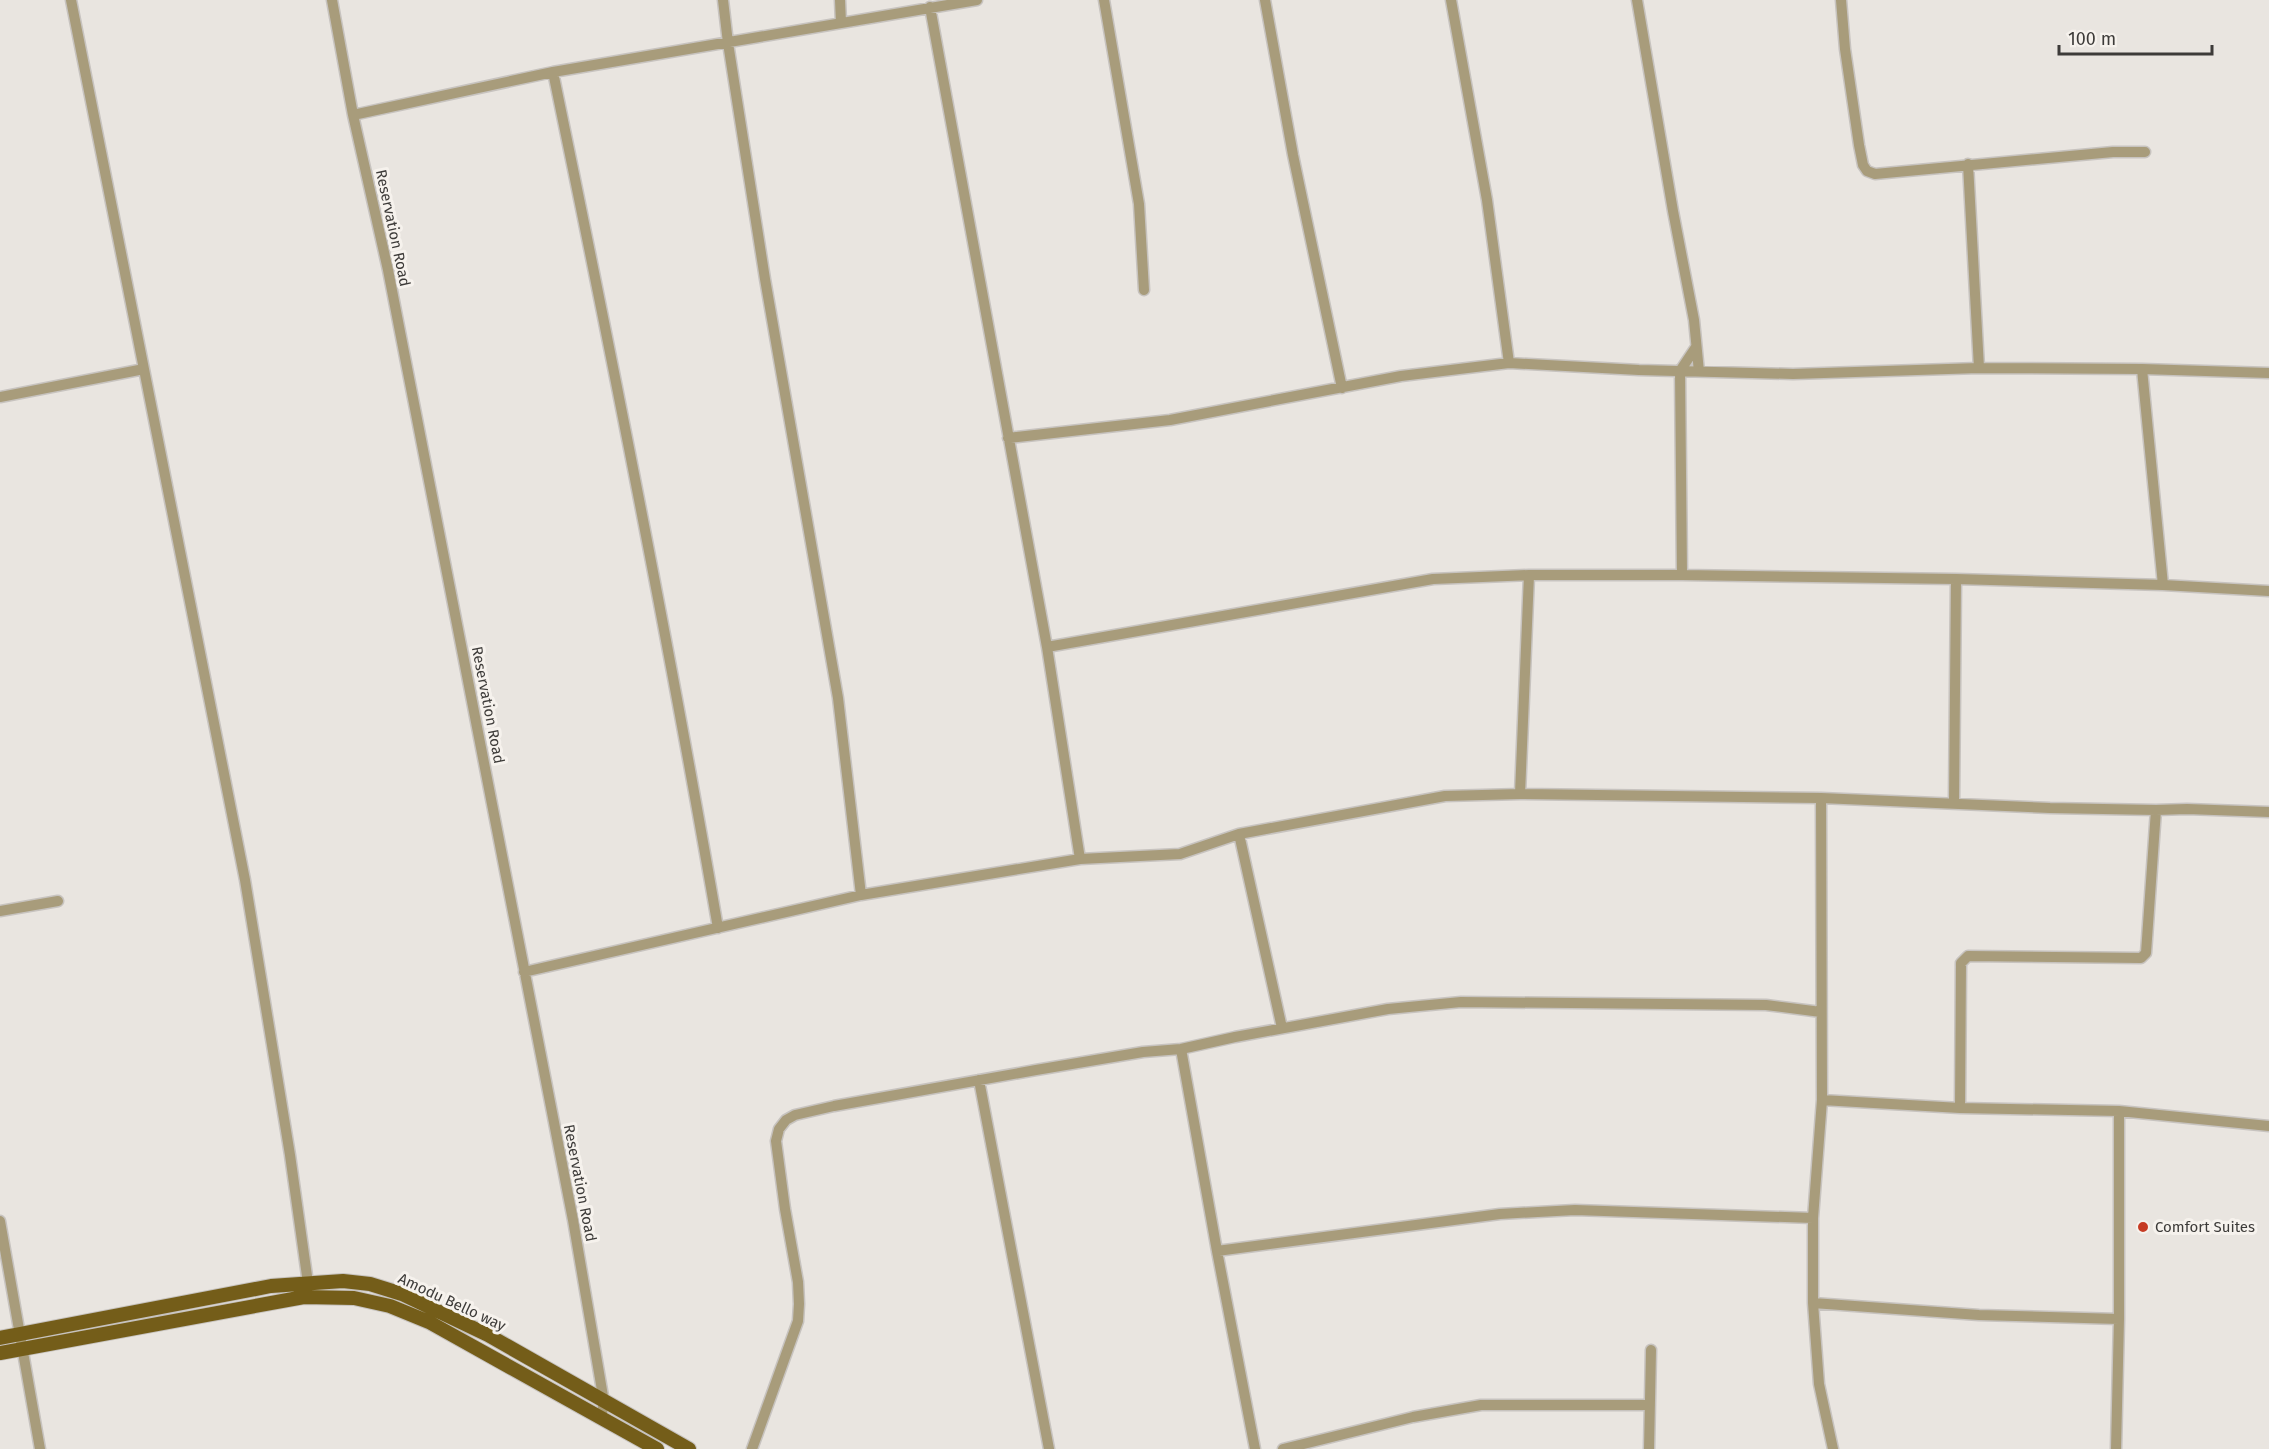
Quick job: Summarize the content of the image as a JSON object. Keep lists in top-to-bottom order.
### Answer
{
  "streets": {
    "main road": ["Amodu Bello way"],
    "street": ["Reservation Road"]
  },
  "crossings": [
    ["Reservation Road", "Amodu Bello way"]
  ],
  "places": ["Comfort Suites"],
  "scale_bar": "100 m"
}
